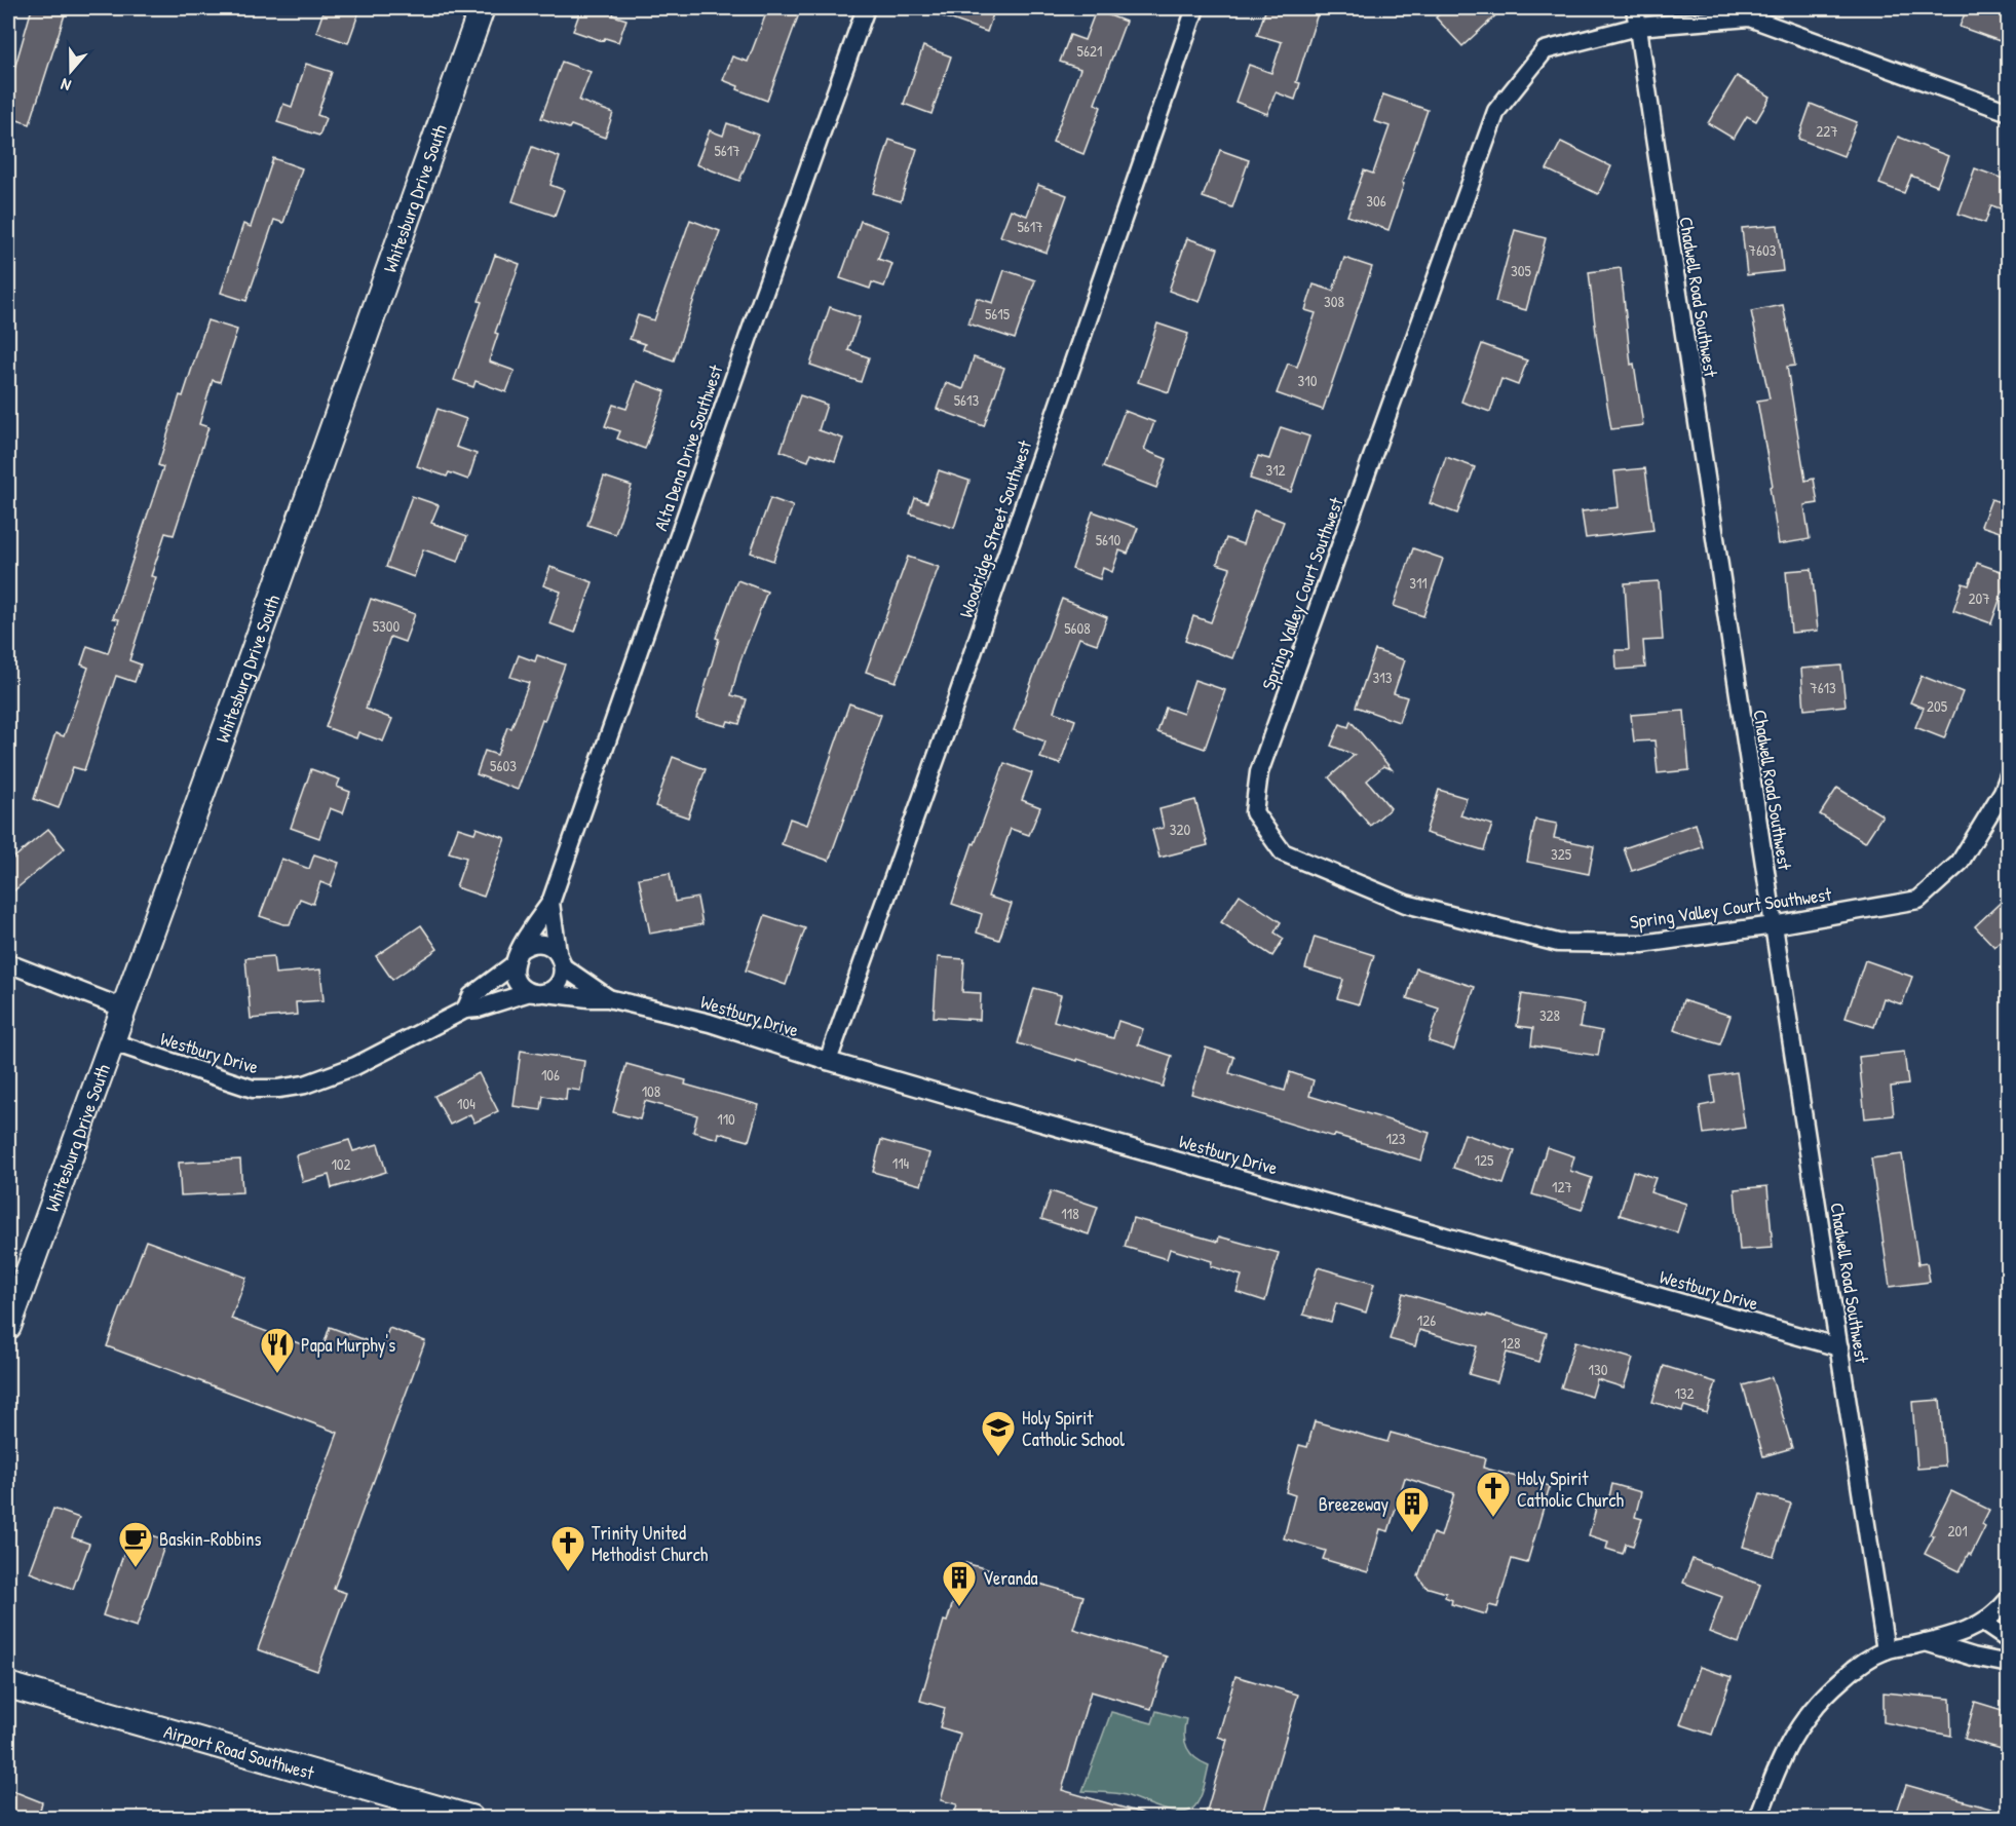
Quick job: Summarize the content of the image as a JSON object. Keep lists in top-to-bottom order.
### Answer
{
  "streets": {
    "main road": ["Whitesburg Drive South", "Airport Road Southwest"],
    "street": [
      "Chadwell Road Southwest",
      "Alta Dena Drive Southwest",
      "Woodridge Street Southwest",
      "Spring Valley Court Southwest",
      "Westbury Drive"
    ]
  },
  "crossings": [
    ["Whitesburg Drive South", "Westbury Drive"],
    ["Chadwell Road Southwest", "Spring Valley Court Southwest"],
    ["Chadwell Road Southwest", "Westbury Drive"],
    ["Alta Dena Drive Southwest", "Westbury Drive"],
    ["Woodridge Street Southwest", "Westbury Drive"]
  ],
  "places": {
    "restaurant": ["Papa Murphy's"],
    "school or university": ["Holy Spirit Catholic School"],
    "church": ["Holy Spirit Catholic Church", "Trinity United Methodist Church"],
    "building": ["Breezeway", "Veranda"],
    "cafe": ["Baskin-Robbins"]
  },
  "house_numbers": [
    "5621",
    "227",
    "5617",
    "306",
    "5617",
    "7603",
    "305",
    "308",
    "5615",
    "310",
    "5613",
    "312",
    "5610",
    "311",
    "207",
    "5300",
    "5608",
    "313",
    "7613",
    "205",
    "5603",
    "320",
    "325",
    "328",
    "106",
    "108",
    "104",
    "110",
    "123",
    "125",
    "114",
    "102",
    "127",
    "118",
    "126",
    "128",
    "130",
    "132",
    "201"
  ],
  "north": "bottom"
}
